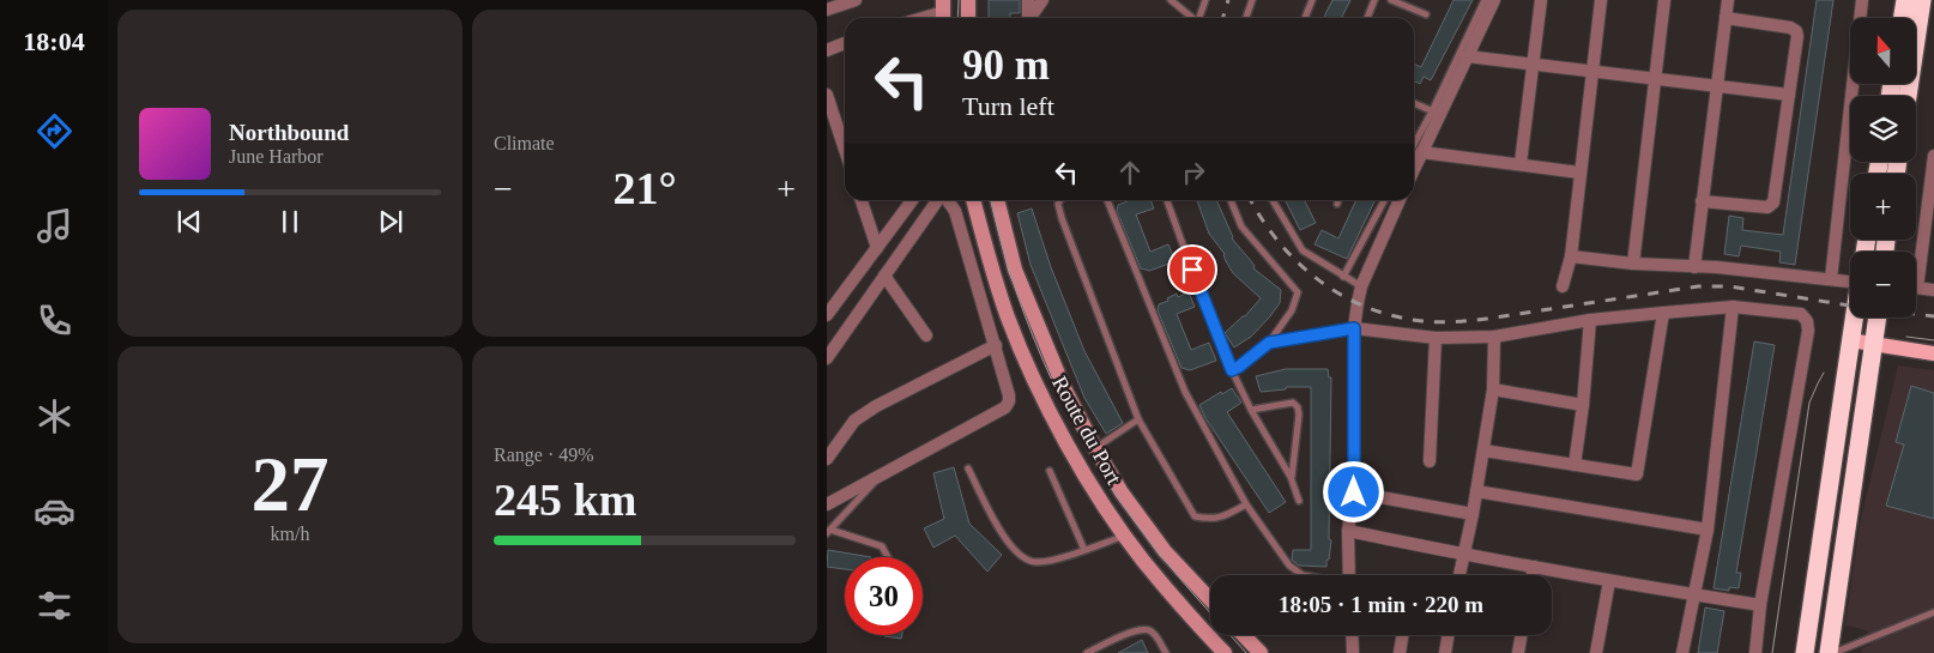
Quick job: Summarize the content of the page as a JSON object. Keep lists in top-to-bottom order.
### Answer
{
  "streets": {
    "main road": ["Route du Port"]
  },
  "north": "top",
  "page": {
    "tabs": "18:04",
    "tile": [
      "Climate",
      ["27", "km/h"],
      ["Range · 49%", "245 km"]
    ],
    "map_buttons": ["+", "−"],
    "turn": ["90 m", "Turn left"],
    "song": ["Northbound", "June Harbor"],
    "heat": ["−", "21°", "+"],
    "limit": "30",
    "trip": "18:05 · 1 min · 220 m"
  }
}
